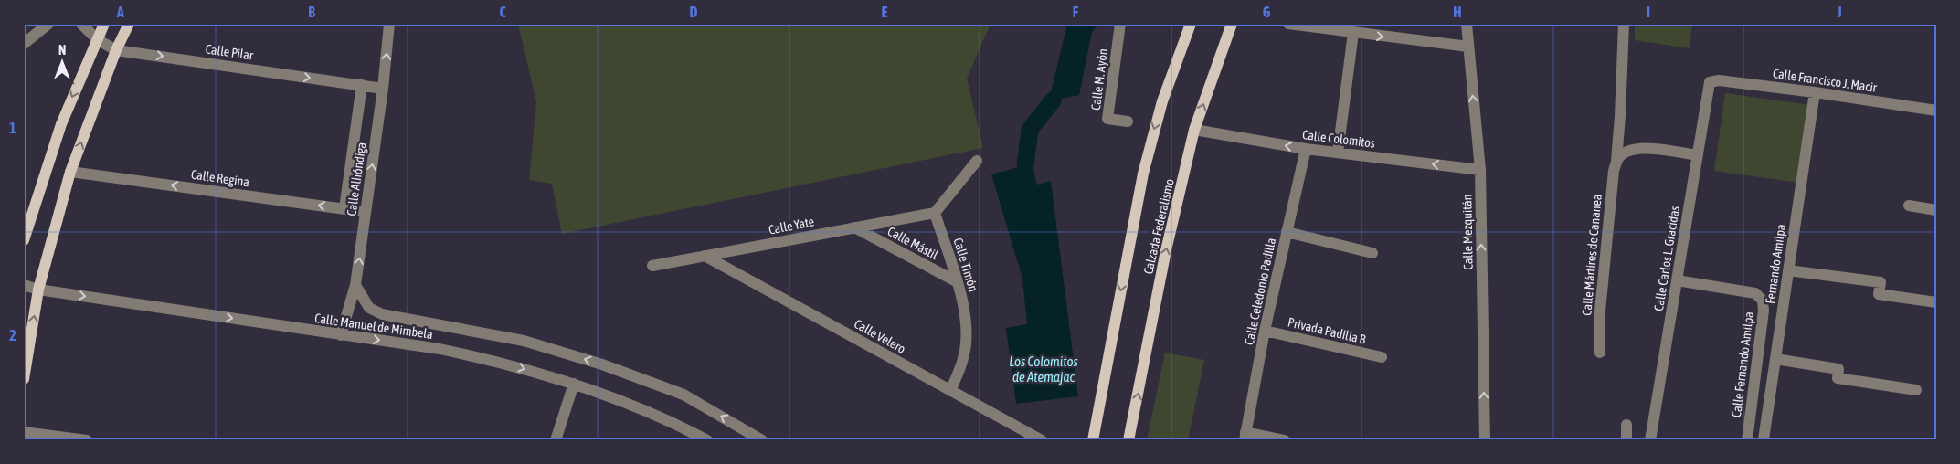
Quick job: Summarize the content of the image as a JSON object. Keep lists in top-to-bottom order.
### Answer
{
  "streets": {
    "main road": ["Calzada Federalismo"],
    "street": [
      "Calle Pilar",
      "Calle M. Ayón",
      "Calle Francisco J. Macir",
      "Calle Colomitos",
      "Calle Regina",
      "Calle Alhóndiga",
      "Calle Yate",
      "Calle Mezquitán",
      "Calle Mástil",
      "Calle Mártires de Cananea",
      "Calle Carlos L. Gracidas",
      "Fernando Amilpa",
      "Calle Timón",
      "Calle Celedonio Padilla",
      "Calle Manuel de Mimbela",
      "Privada Padilla B",
      "Calle Velero",
      "Calle Fernando Amilpa"
    ]
  },
  "crossings": [
    ["Calle Pilar", "Calle Alhóndiga"],
    ["Calle Francisco J. Macir", "Calle Carlos L. Gracidas"],
    ["Calle Francisco J. Macir", "Fernando Amilpa"],
    ["Calle Colomitos", "Calzada Federalismo"],
    ["Calle Colomitos", "Calle Mezquitán"],
    ["Calle Colomitos", "Calle Celedonio Padilla"],
    ["Calle Regina", "Calle Alhóndiga"],
    ["Calle Alhóndiga", "Calle Manuel de Mimbela"],
    ["Calle Yate", "Calle Mástil"],
    ["Calle Yate", "Calle Timón"],
    ["Calle Yate", "Calle Velero"],
    ["Calle Mástil", "Calle Timón"],
    ["Calle Carlos L. Gracidas", "Calle Fernando Amilpa"],
    ["Calle Timón", "Calle Velero"],
    ["Calle Celedonio Padilla", "Privada Padilla B"]
  ],
  "one_way": [
    "Calle Pilar",
    "Calle Colomitos",
    "Calle Regina",
    "Calle Mezquitán"
  ],
  "water": ["Los Colomitos de Atemajac"],
  "north": "top",
  "grid": {
    "columns": [
      "A",
      "B",
      "C",
      "D",
      "E",
      "F",
      "G",
      "H",
      "I",
      "J"
    ],
    "rows": ["1", "2"]
  }
}
